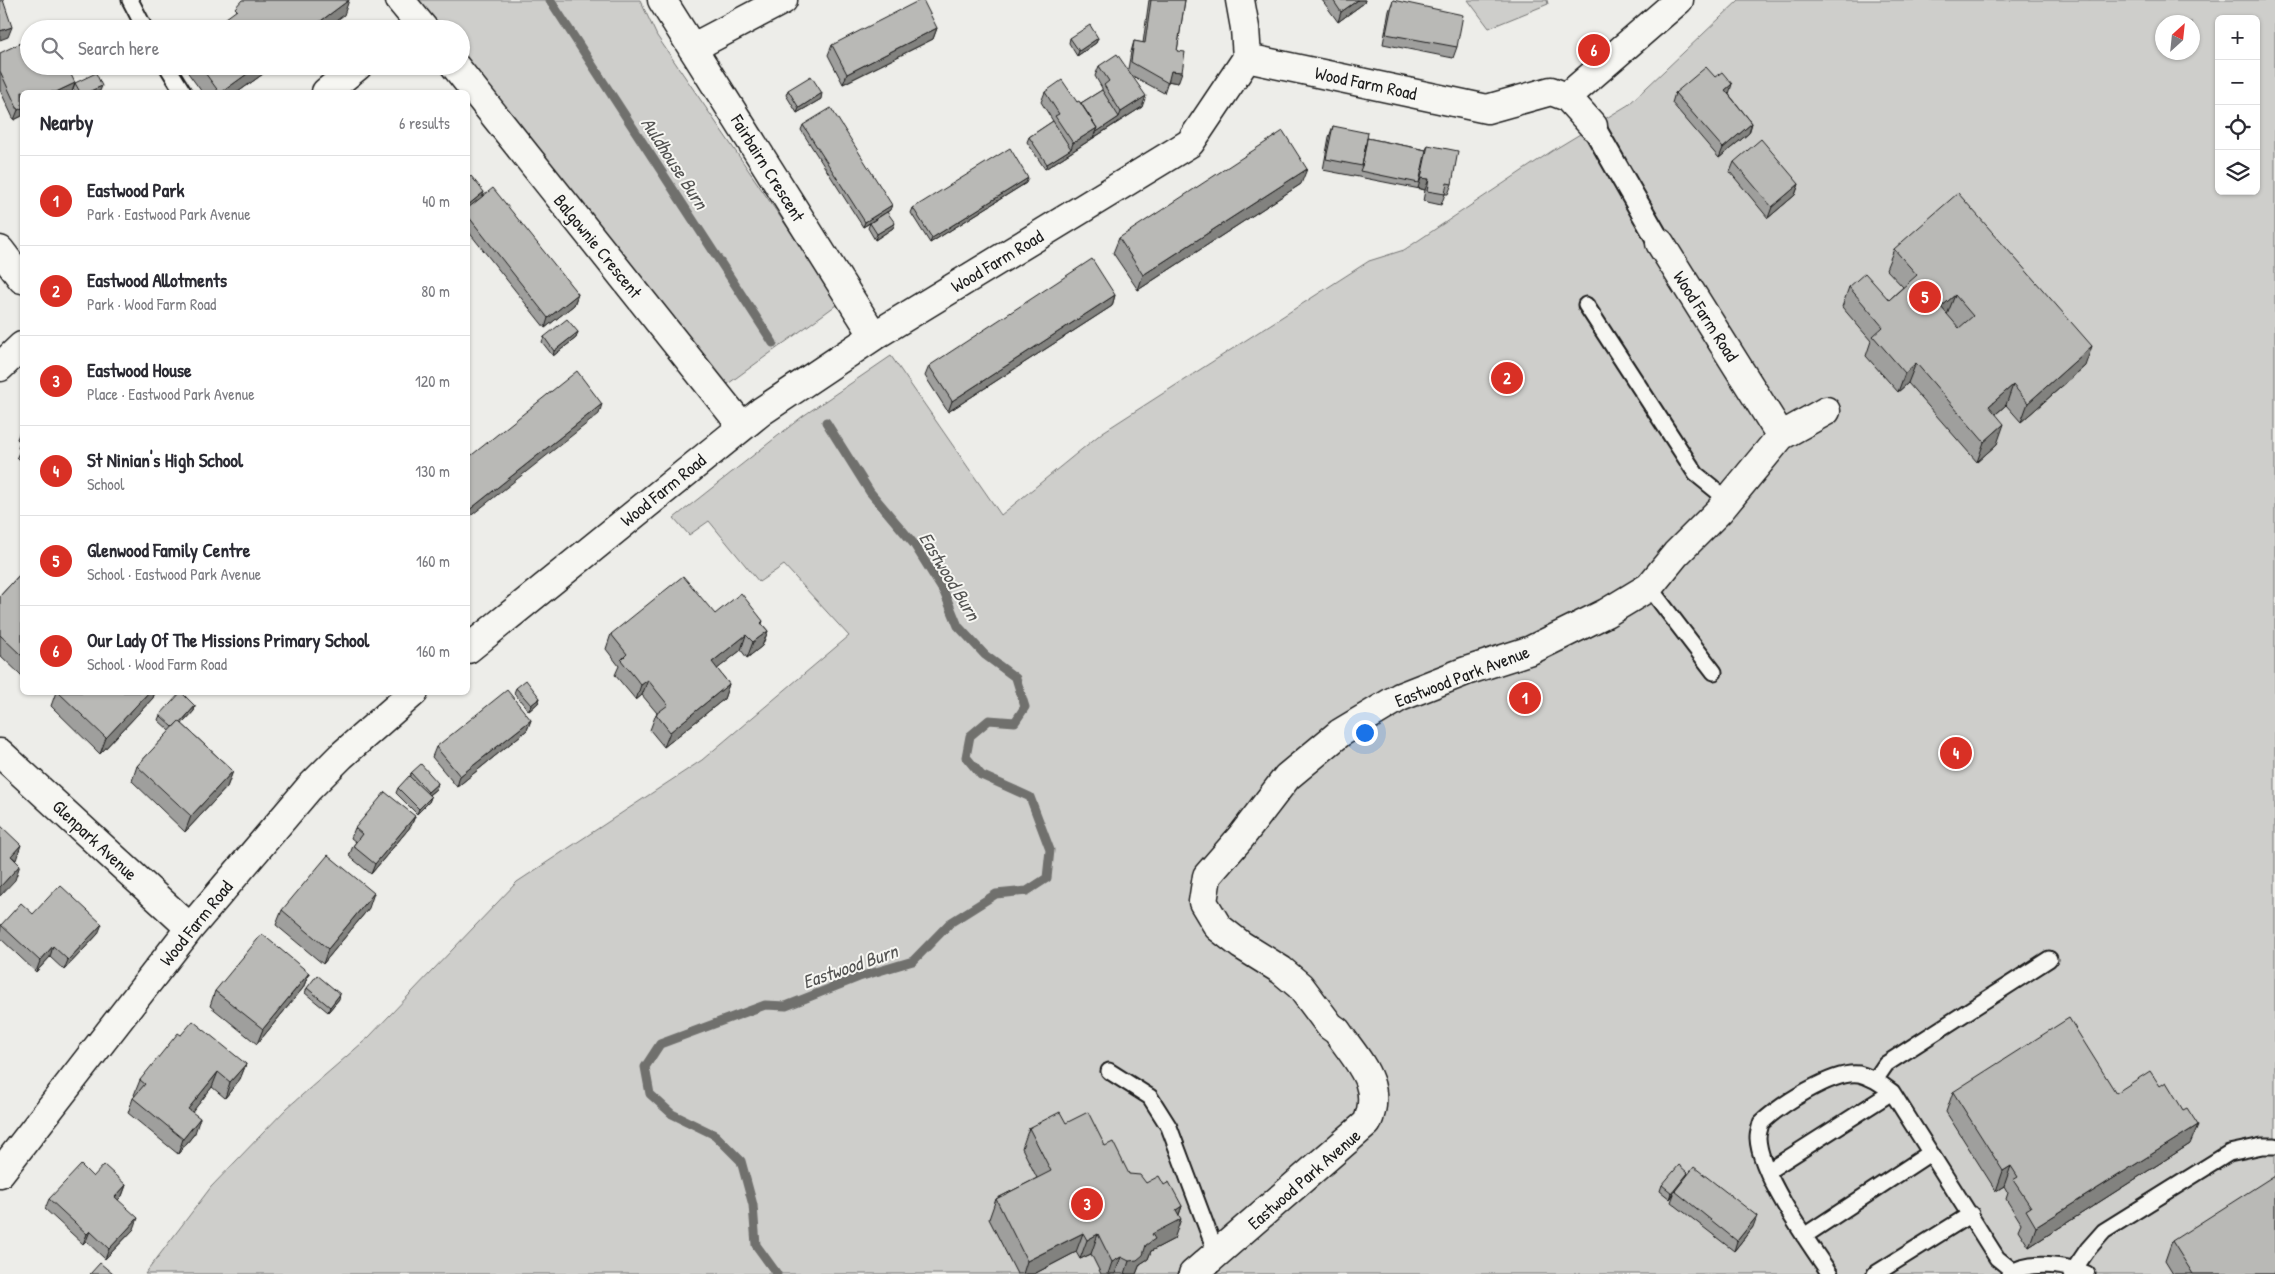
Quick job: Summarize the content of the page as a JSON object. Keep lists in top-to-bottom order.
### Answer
{
  "streets": {
    "street": [
      "Wood Farm Road",
      "Fairbairn Crescent",
      "Balgownie Crescent",
      "Eastwood Park Avenue",
      "Glenpark Avenue"
    ]
  },
  "crossings": [
    ["Wood Farm Road", "Fairbairn Crescent"],
    ["Wood Farm Road", "Balgownie Crescent"],
    ["Wood Farm Road", "Eastwood Park Avenue"],
    ["Wood Farm Road", "Glenpark Avenue"]
  ],
  "water": ["Auldhouse Burn", "Eastwood Burn"],
  "north": "top right",
  "page": {
    "map_buttons": ["+", "−"],
    "search": "Search here",
    "pins": [
      "6",
      "5",
      "2",
      "1",
      "4",
      "3"
    ],
    "heading": ["Nearby", "6 results"],
    "list": [
      {
        "mark": "1",
        "name": "Eastwood Park",
        "note": "Park · Eastwood Park Avenue",
        "value": "40 m"
      },
      {
        "mark": "2",
        "name": "Eastwood Allotments",
        "note": "Park · Wood Farm Road",
        "value": "80 m"
      },
      {
        "mark": "3",
        "name": "Eastwood House",
        "note": "Place · Eastwood Park Avenue",
        "value": "120 m"
      },
      {
        "mark": "4",
        "name": "St Ninian's High School",
        "note": "School",
        "value": "130 m"
      },
      {
        "mark": "5",
        "name": "Glenwood Family Centre",
        "note": "School · Eastwood Park Avenue",
        "value": "160 m"
      },
      {
        "mark": "6",
        "name": "Our Lady Of The Missions Primary School",
        "note": "School · Wood Farm Road",
        "value": "160 m"
      }
    ]
  }
}
